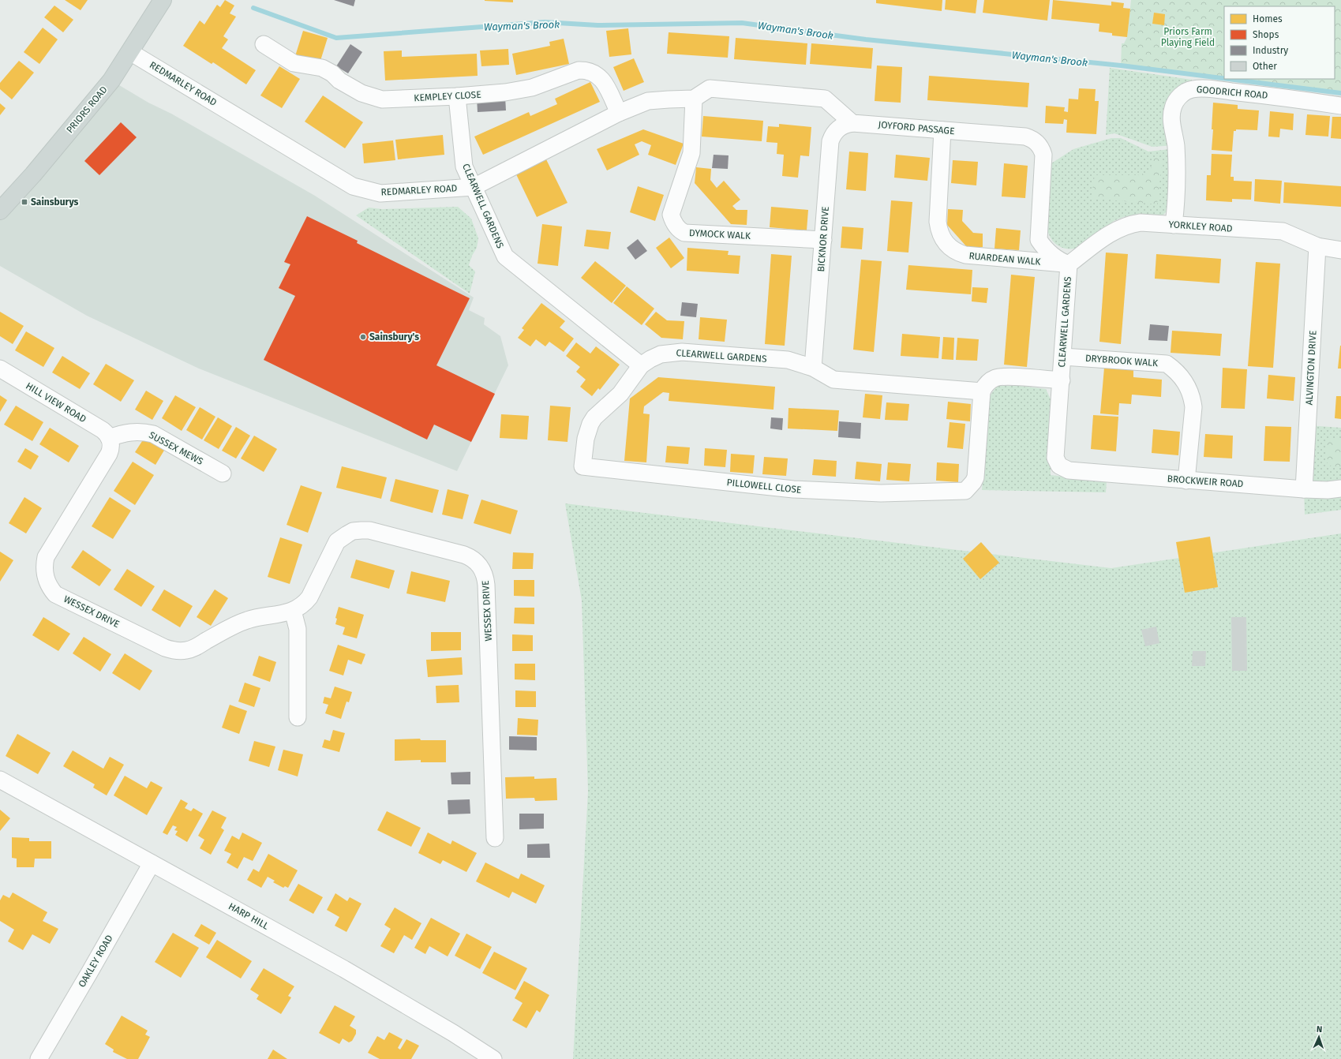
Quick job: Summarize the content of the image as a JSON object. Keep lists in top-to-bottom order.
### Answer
{
  "streets": {
    "main road": ["PRIORS ROAD"],
    "street": [
      "REDMARLEY ROAD",
      "GOODRICH ROAD",
      "KEMPLEY CLOSE",
      "JOYFORD PASSAGE",
      "CLEARWELL GARDENS",
      "YORKLEY ROAD",
      "DYMOCK WALK",
      "BICKNOR DRIVE",
      "RUARDEAN WALK",
      "DRYBROOK WALK",
      "ALVINGTON DRIVE",
      "HILL VIEW ROAD",
      "SUSSEX MEWS",
      "BROCKWEIR ROAD",
      "PILLOWELL CLOSE",
      "WESSEX DRIVE",
      "HARP HILL",
      "OAKLEY ROAD"
    ]
  },
  "crossings": [
    ["REDMARLEY ROAD", "KEMPLEY CLOSE"],
    ["REDMARLEY ROAD", "PRIORS ROAD"],
    ["REDMARLEY ROAD", "CLEARWELL GARDENS"],
    ["REDMARLEY ROAD", "DYMOCK WALK"],
    ["GOODRICH ROAD", "YORKLEY ROAD"],
    ["KEMPLEY CLOSE", "CLEARWELL GARDENS"],
    ["JOYFORD PASSAGE", "CLEARWELL GARDENS"],
    ["JOYFORD PASSAGE", "YORKLEY ROAD"],
    ["JOYFORD PASSAGE", "BICKNOR DRIVE"],
    ["JOYFORD PASSAGE", "RUARDEAN WALK"],
    ["CLEARWELL GARDENS", "YORKLEY ROAD"],
    ["CLEARWELL GARDENS", "BICKNOR DRIVE"],
    ["CLEARWELL GARDENS", "RUARDEAN WALK"],
    ["CLEARWELL GARDENS", "DRYBROOK WALK"],
    ["CLEARWELL GARDENS", "BROCKWEIR ROAD"],
    ["CLEARWELL GARDENS", "PILLOWELL CLOSE"],
    ["YORKLEY ROAD", "RUARDEAN WALK"],
    ["YORKLEY ROAD", "ALVINGTON DRIVE"],
    ["DYMOCK WALK", "BICKNOR DRIVE"],
    ["DRYBROOK WALK", "BROCKWEIR ROAD"],
    ["ALVINGTON DRIVE", "BROCKWEIR ROAD"],
    ["HILL VIEW ROAD", "SUSSEX MEWS"],
    ["HILL VIEW ROAD", "WESSEX DRIVE"],
    ["SUSSEX MEWS", "WESSEX DRIVE"],
    ["HARP HILL", "OAKLEY ROAD"]
  ],
  "water": ["Wayman's Brook"],
  "parks": ["Priors Farm Playing Field"],
  "places": {
    "transit": ["Sainsburys"],
    "other": ["Sainsbury's"]
  },
  "legend": [
    "Homes",
    "Shops",
    "Industry",
    "Other"
  ],
  "north": "top"
}
